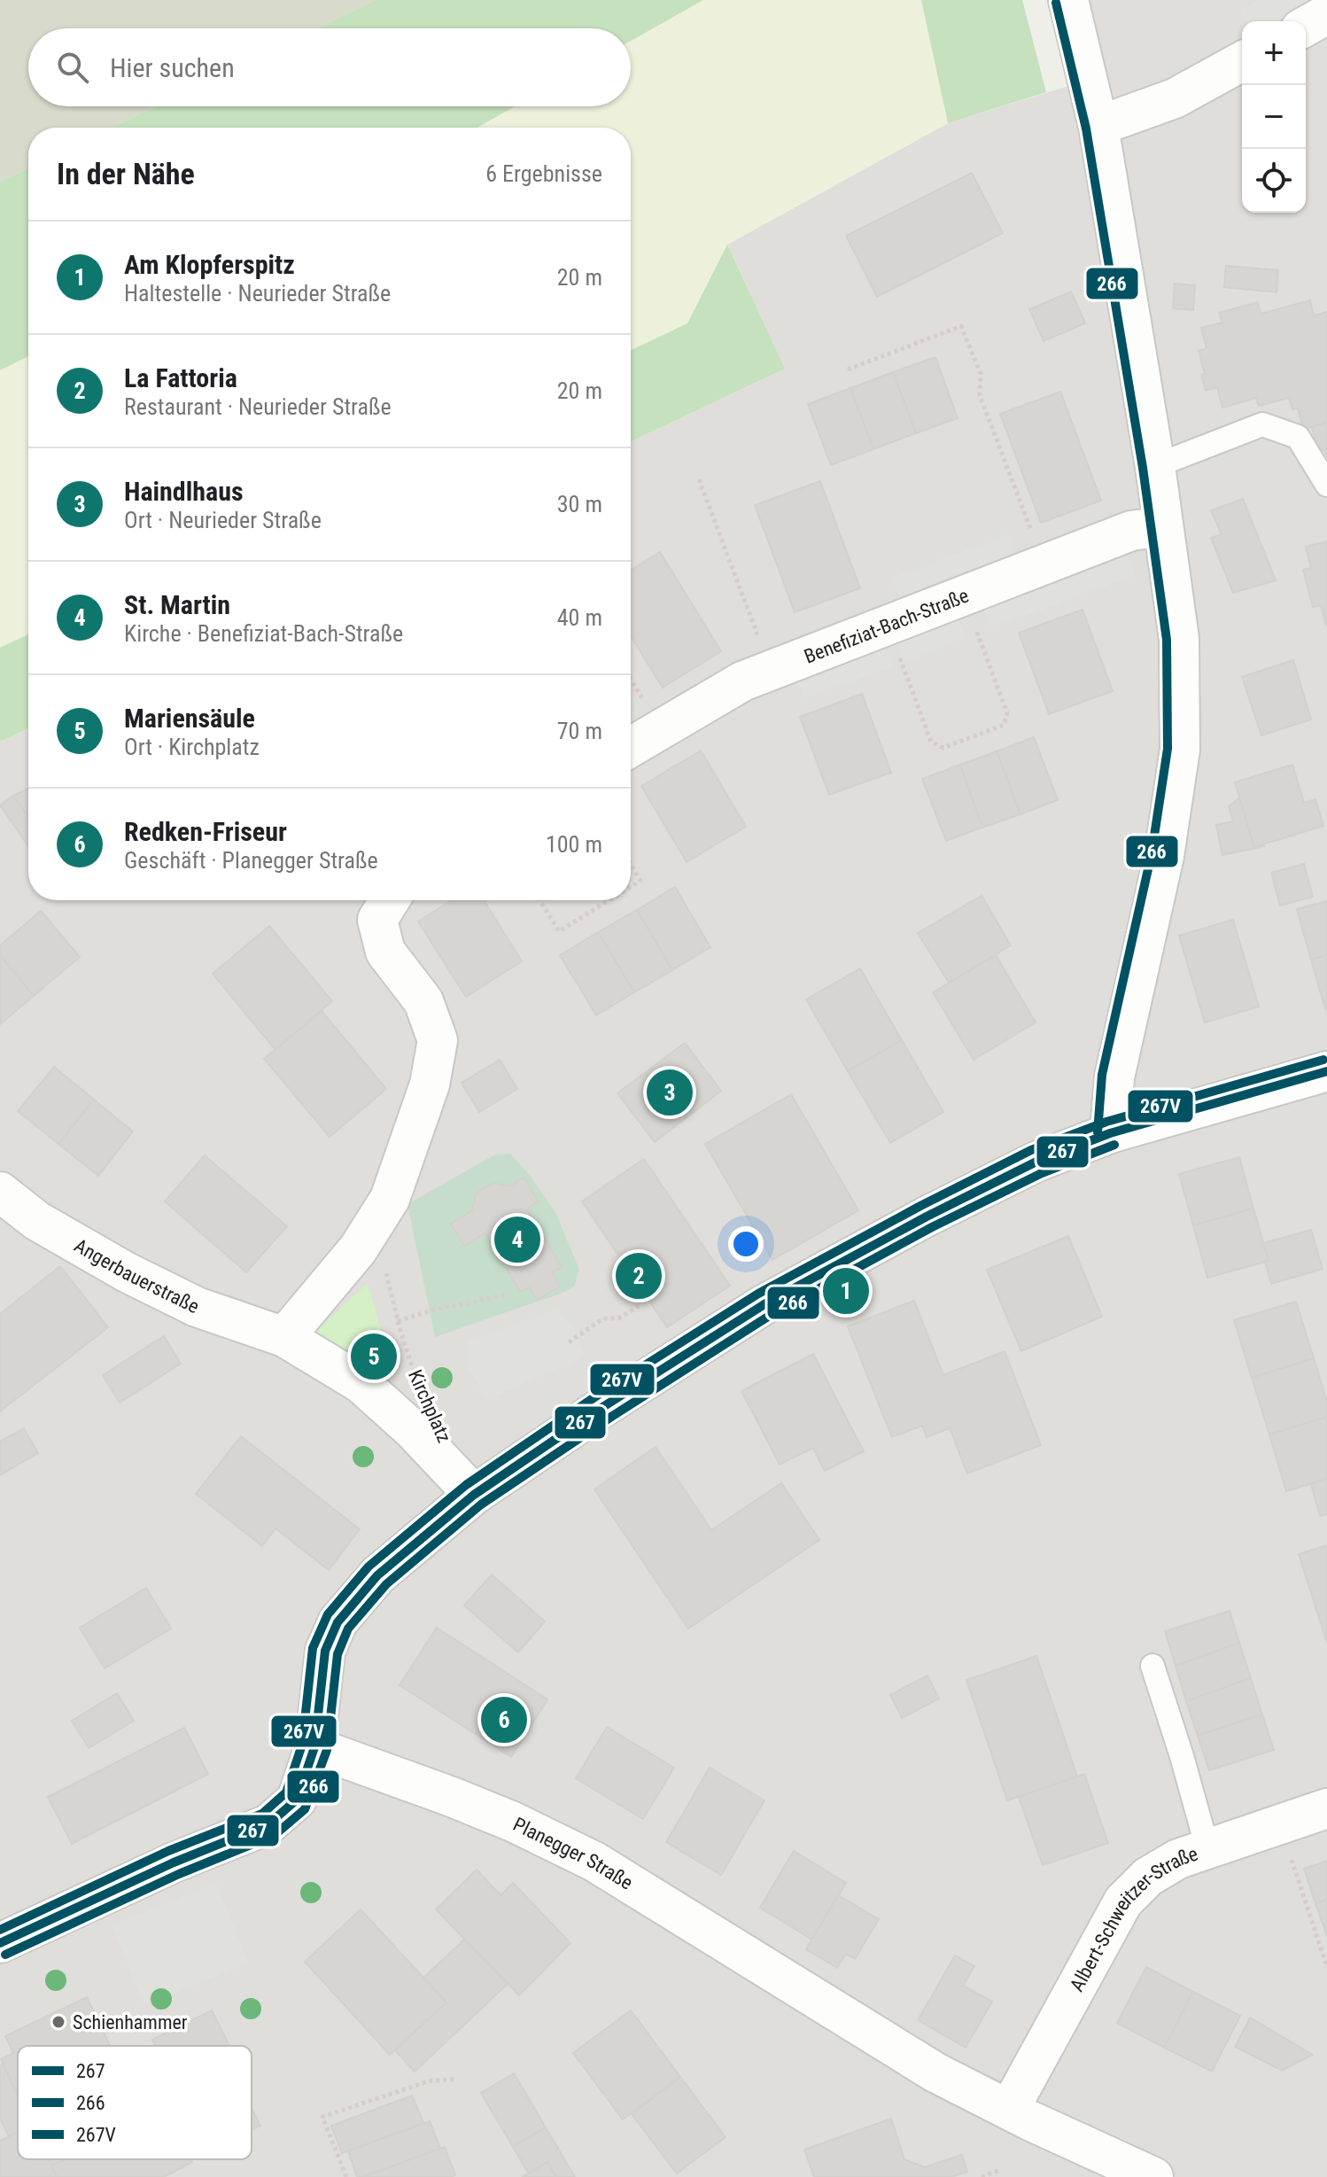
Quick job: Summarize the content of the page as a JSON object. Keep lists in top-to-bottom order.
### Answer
{
  "streets": {
    "street": [
      "Benefiziat-Bach-Straße",
      "Angerbauerstraße",
      "Kirchplatz",
      "Planegger Straße",
      "Albert-Schweitzer-Straße"
    ]
  },
  "crossings": [
    ["Angerbauerstraße", "Kirchplatz"],
    ["Planegger Straße", "Albert-Schweitzer-Straße"]
  ],
  "places": ["Schienhammer"],
  "lines": ["transit line 266", "transit line 267V", "transit line 267"],
  "legend": ["267", "266", "267V"],
  "page": {
    "map_buttons": ["+", "−"],
    "search": "Hier suchen",
    "heading": ["In der Nähe", "6 Ergebnisse"],
    "list": [
      {
        "mark": "1",
        "name": "Am Klopferspitz",
        "note": "Haltestelle · Neurieder Straße",
        "value": "20 m"
      },
      {
        "mark": "2",
        "name": "La Fattoria",
        "note": "Restaurant · Neurieder Straße",
        "value": "20 m"
      },
      {
        "mark": "3",
        "name": "Haindlhaus",
        "note": "Ort · Neurieder Straße",
        "value": "30 m"
      },
      {
        "mark": "4",
        "name": "St. Martin",
        "note": "Kirche · Benefiziat-Bach-Straße",
        "value": "40 m"
      },
      {
        "mark": "5",
        "name": "Mariensäule",
        "note": "Ort · Kirchplatz",
        "value": "70 m"
      },
      {
        "mark": "6",
        "name": "Redken-Friseur",
        "note": "Geschäft · Planegger Straße",
        "value": "100 m"
      }
    ],
    "pins": [
      "3",
      "4",
      "2",
      "1",
      "5",
      "6"
    ]
  }
}
